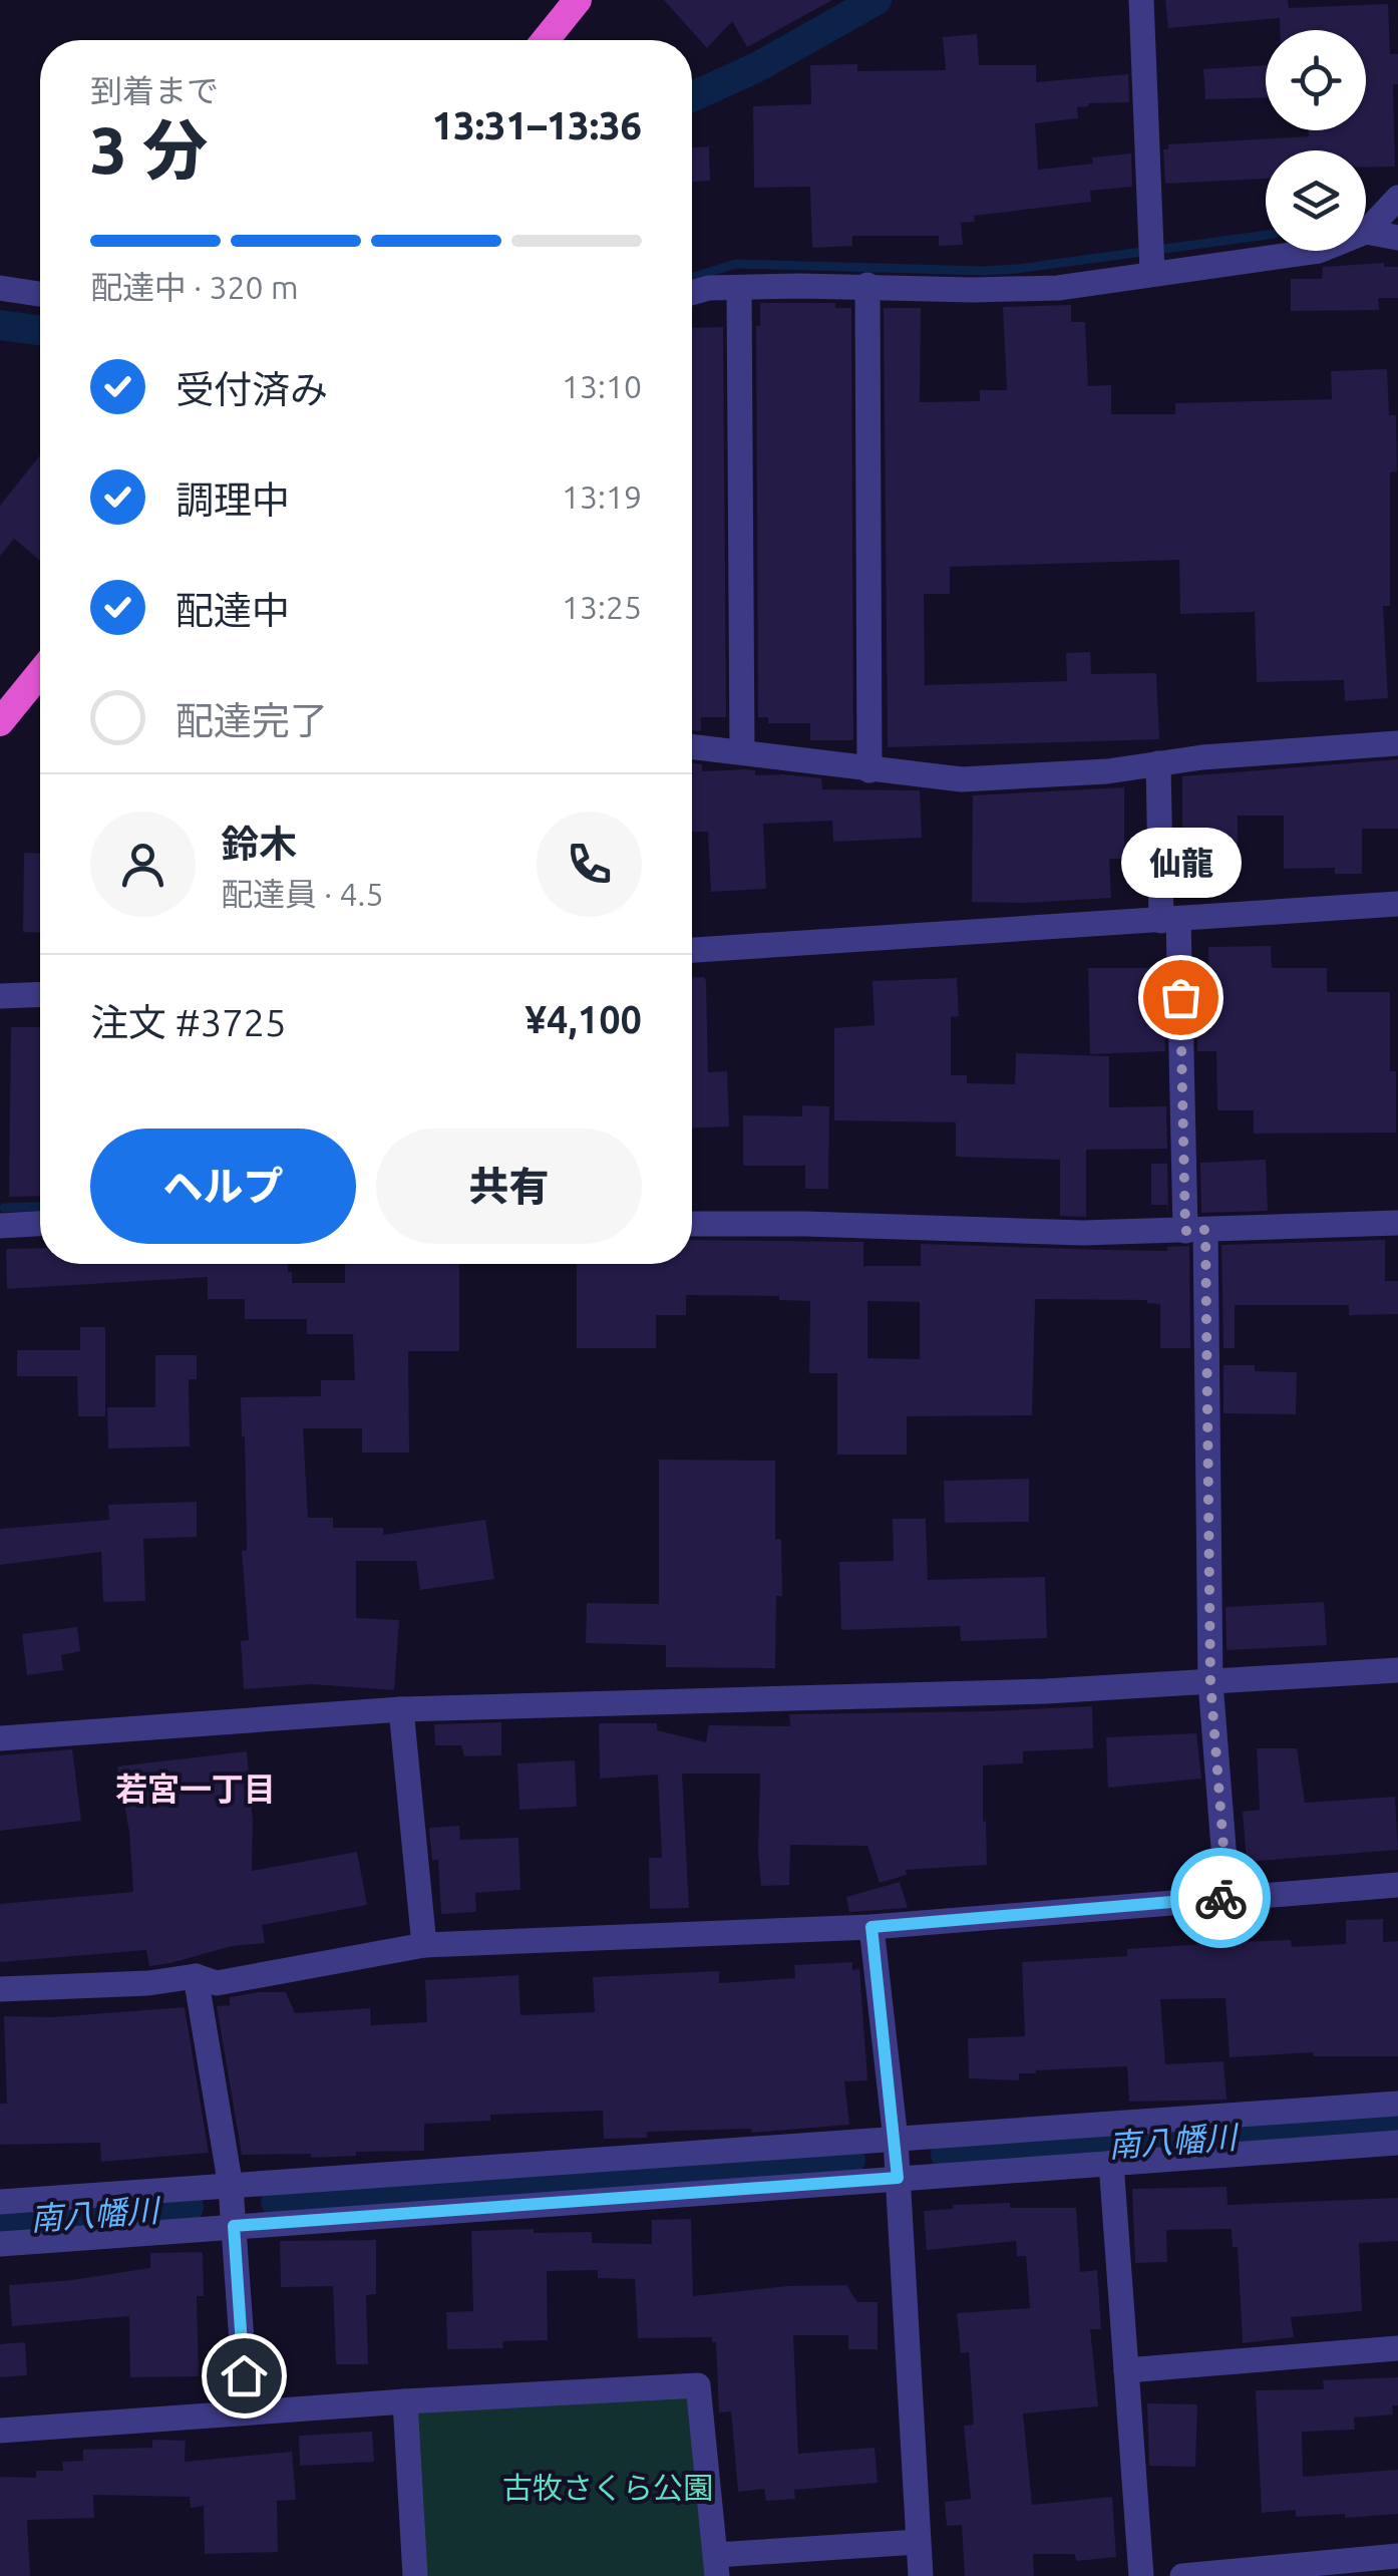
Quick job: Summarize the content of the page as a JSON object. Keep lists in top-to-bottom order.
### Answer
{
  "districts": ["若宮一丁目"],
  "water": ["南八幡川"],
  "parks": ["古牧さくら公園"],
  "places": ["仙龍"],
  "page": {
    "heading": ["3 分", "到着まで", "13:31–13:36"],
    "panel": [
      "鈴木",
      "配達員 · 4.5",
      "注文 #3725",
      "¥4,100"
    ],
    "bar": "配達中 · 320 m",
    "list": [
      ["受付済み", "13:10"],
      ["調理中", "13:19"],
      ["配達中", "13:25"],
      "配達完了"
    ],
    "bubble": "仙龍",
    "buttons": ["ヘルプ", "共有"]
  }
}
